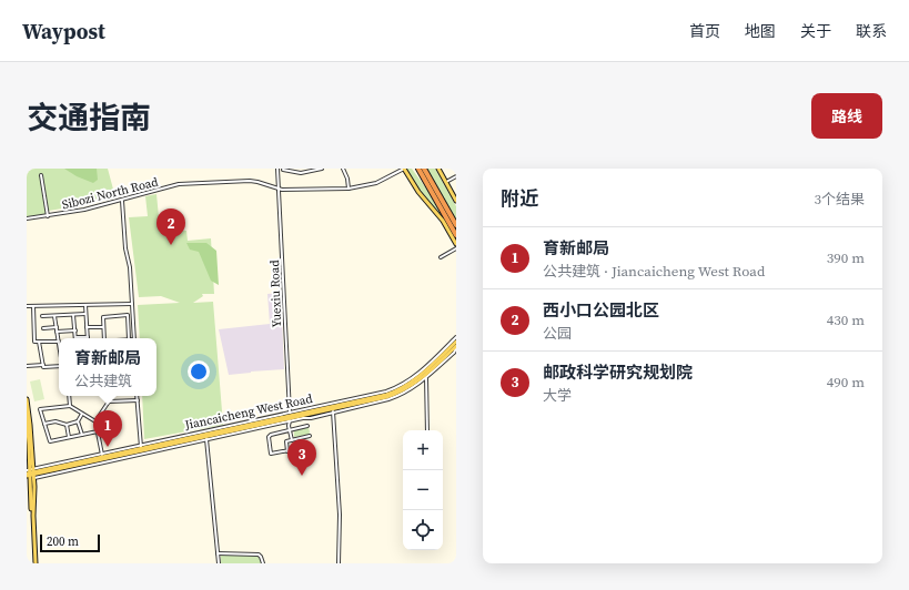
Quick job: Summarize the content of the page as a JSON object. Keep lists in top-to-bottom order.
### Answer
{
  "streets": {
    "main road": ["Jiancaicheng West Road"],
    "street": ["Sibozi North Road", "Yuexiu Road"]
  },
  "crossings": [
    ["Sibozi North Road", "Yuexiu Road"],
    ["Yuexiu Road", "Jiancaicheng West Road"]
  ],
  "scale_bar": "200 m",
  "page": {
    "header": "Waypost",
    "nav": [
      "首页",
      "地图",
      "关于",
      "联系"
    ],
    "title": "交通指南",
    "buttons": "路线",
    "heading": ["附近", "3个结果"],
    "pins": ["2", "1", "3"],
    "list": [
      {
        "mark": "1",
        "name": "育新邮局",
        "note": "公共建筑 · Jiancaicheng West Road",
        "value": "390 m"
      },
      {
        "mark": "2",
        "name": "西小口公园北区",
        "note": "公园",
        "value": "430 m"
      },
      {
        "mark": "3",
        "name": "邮政科学研究规划院",
        "note": "大学",
        "value": "490 m"
      }
    ],
    "popup": ["育新邮局", "公共建筑"],
    "map_buttons": ["+", "−"],
    "scale": "200 m"
  }
}
